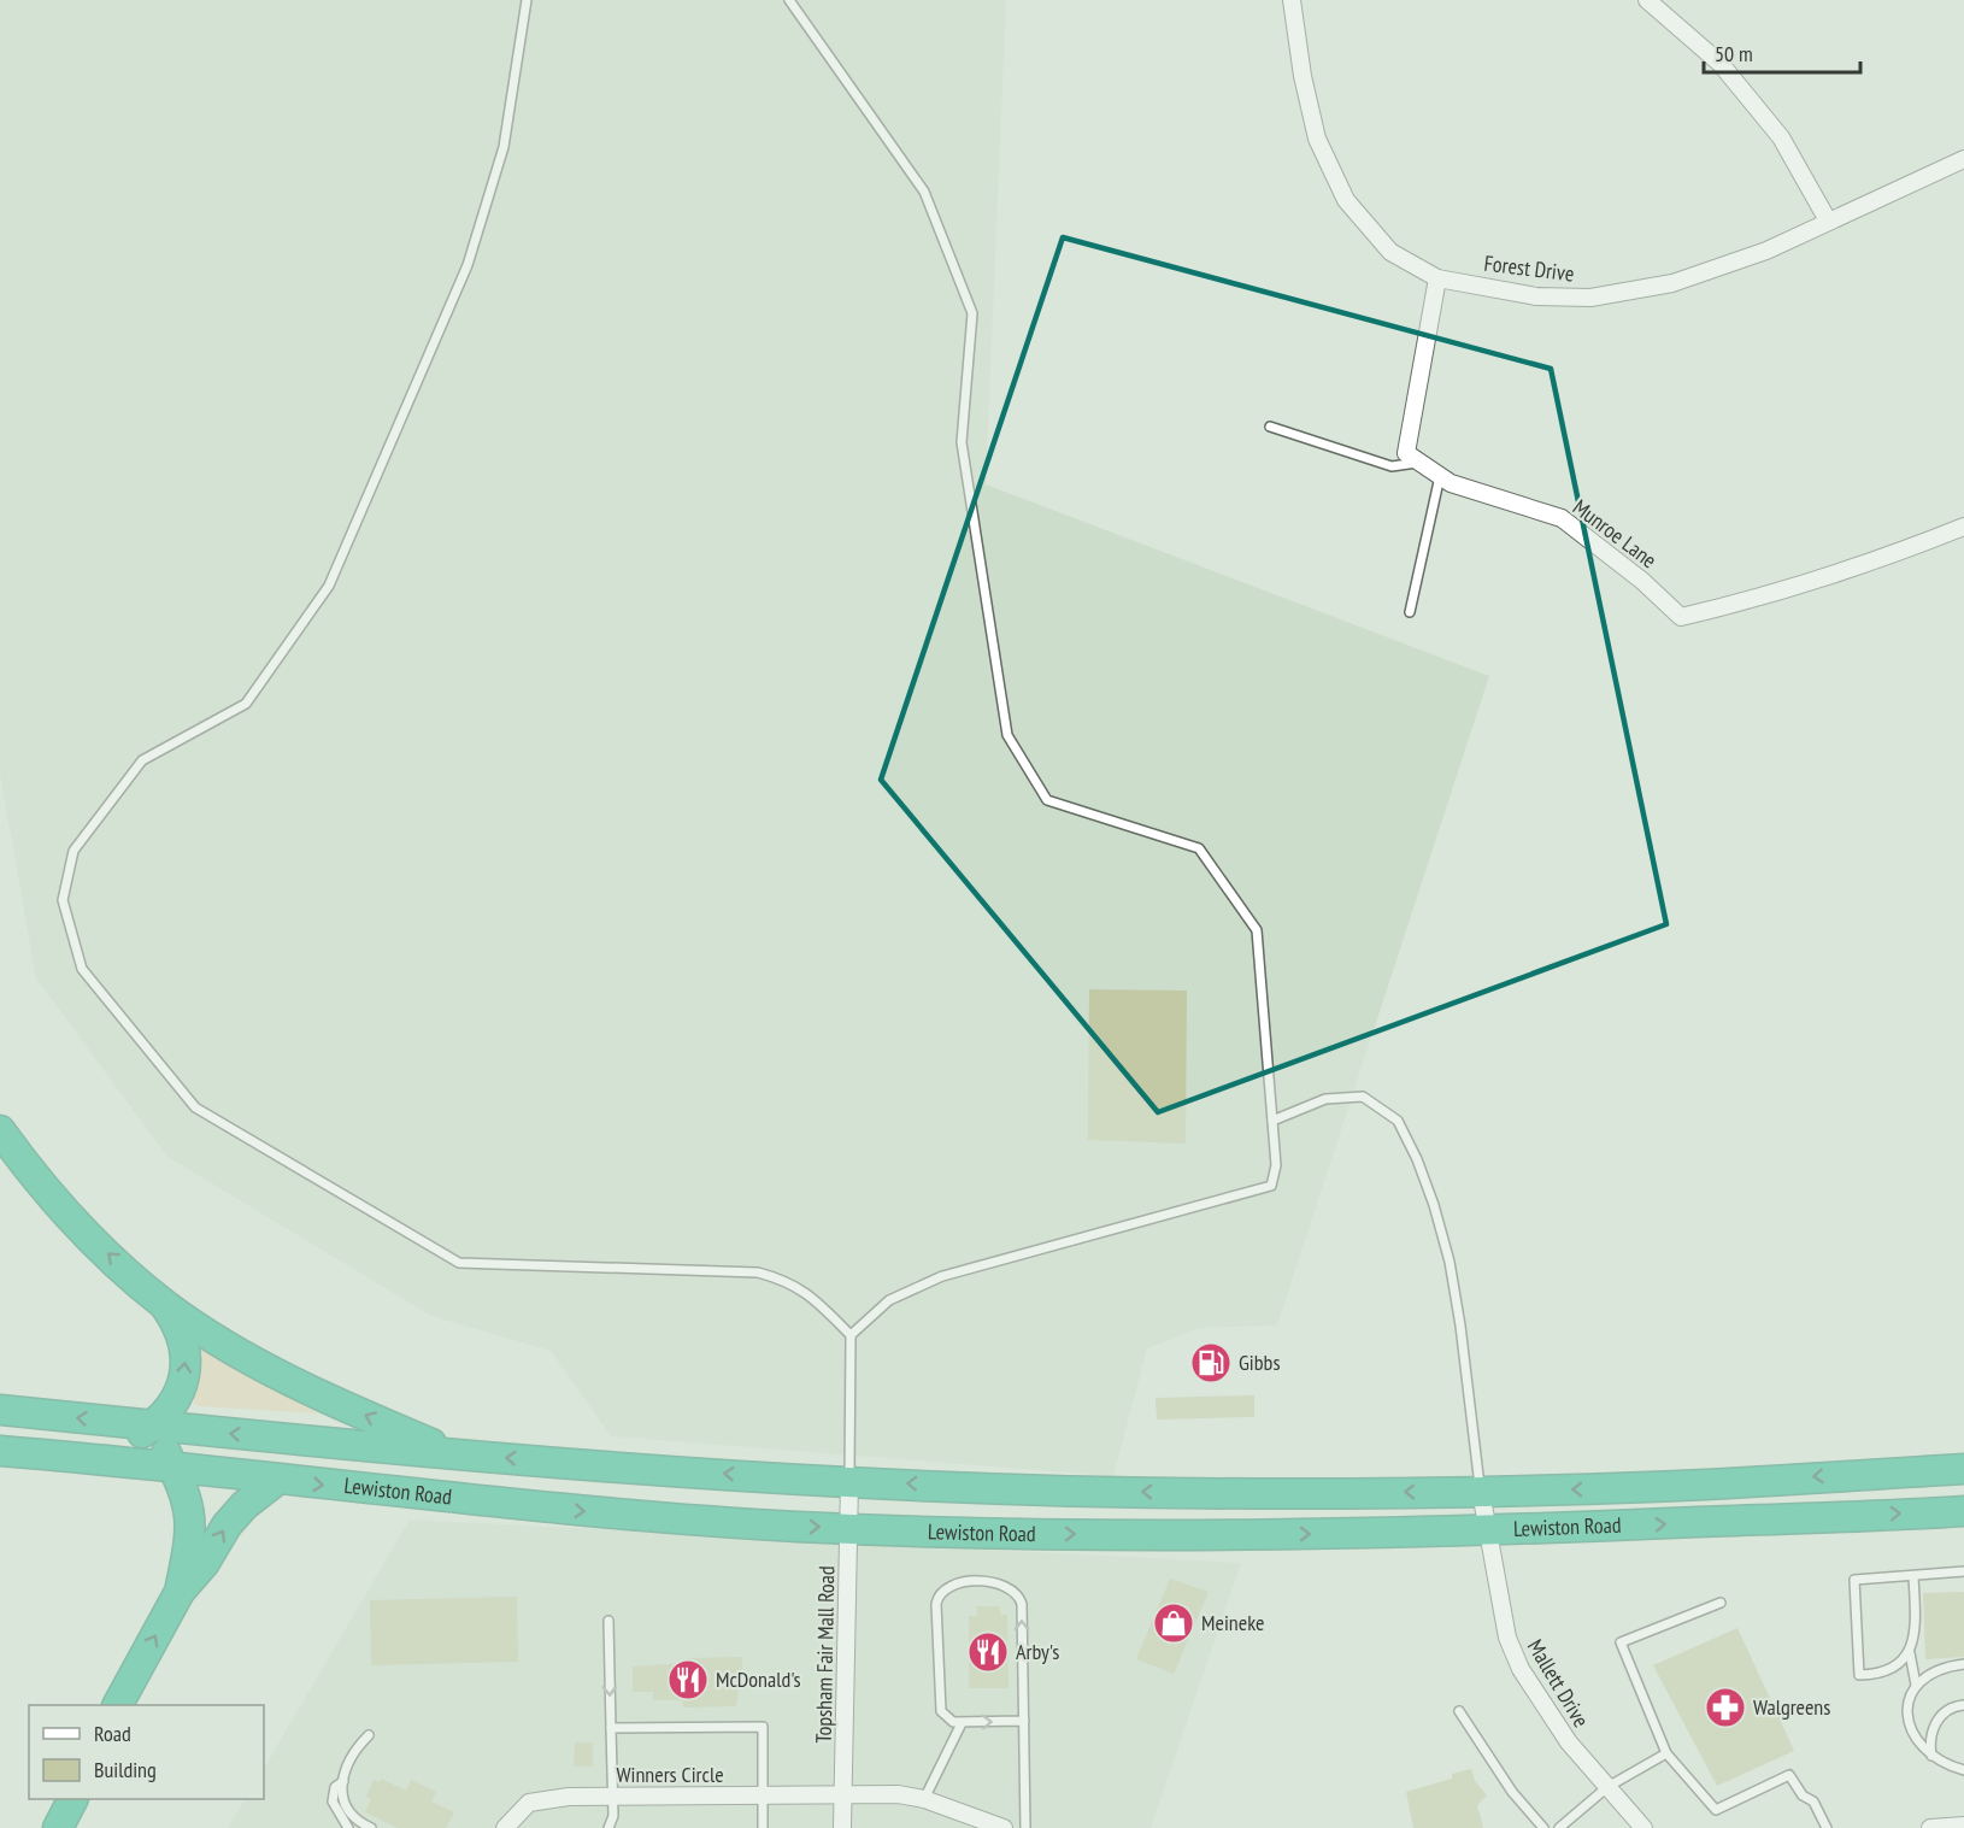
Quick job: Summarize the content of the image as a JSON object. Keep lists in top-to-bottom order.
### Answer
{
  "streets": {
    "highway": ["Lewiston Road"],
    "street": [
      "Forest Drive",
      "Munroe Lane",
      "Topsham Fair Mall Road",
      "Mallett Drive",
      "Winners Circle"
    ]
  },
  "crossings": [
    ["Lewiston Road", "Topsham Fair Mall Road"],
    ["Lewiston Road", "Mallett Drive"],
    ["Topsham Fair Mall Road", "Winners Circle"]
  ],
  "places": {
    "fuel station": ["Gibbs"],
    "shop": ["Meineke"],
    "restaurant": ["Arby's", "McDonald's"],
    "pharmacy": ["Walgreens"]
  },
  "legend": ["Road", "Building"],
  "scale_bar": "50 m"
}
